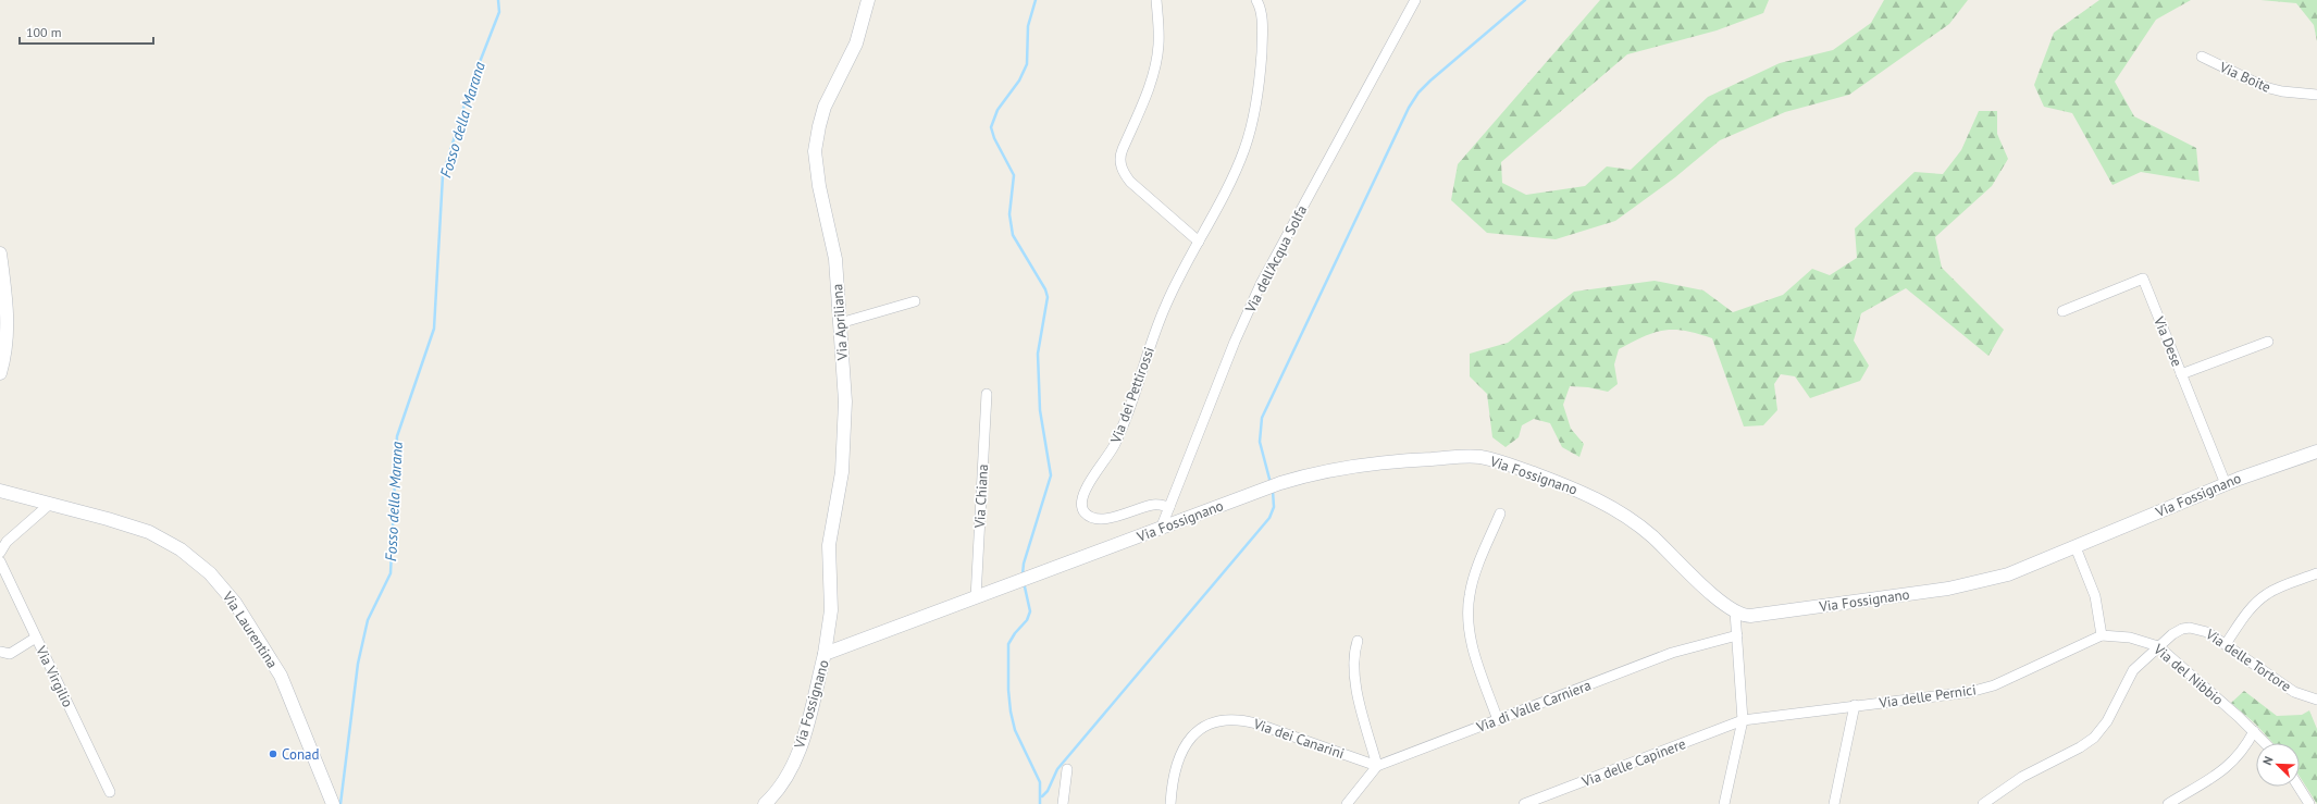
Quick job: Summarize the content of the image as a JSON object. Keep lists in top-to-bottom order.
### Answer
{
  "streets": {
    "street": [
      "Via Boite",
      "Via dell'Acqua Solfa",
      "Via Apriliana",
      "Via Dese",
      "Via dei Pettirossi",
      "Via Fossignano",
      "Via Chiana",
      "Via Laurentina",
      "Via delle Tortore",
      "Via del Nibbio",
      "Via Virgilio",
      "Via delle Pernici",
      "Via di Valle Carniera",
      "Via dei Canarini",
      "Via delle Capinere"
    ]
  },
  "crossings": [
    ["Via dell'Acqua Solfa", "Via dei Pettirossi"],
    ["Via dell'Acqua Solfa", "Via Fossignano"],
    ["Via Apriliana", "Via Fossignano"],
    ["Via Dese", "Via Fossignano"],
    ["Via Fossignano", "Via Chiana"],
    ["Via delle Tortore", "Via del Nibbio"],
    ["Via del Nibbio", "Via delle Pernici"],
    ["Via delle Pernici", "Via delle Capinere"],
    ["Via di Valle Carniera", "Via dei Canarini"]
  ],
  "water": ["Fosso della Marana"],
  "places": ["Conad"],
  "scale_bar": "100 m",
  "north": "top left"
}
